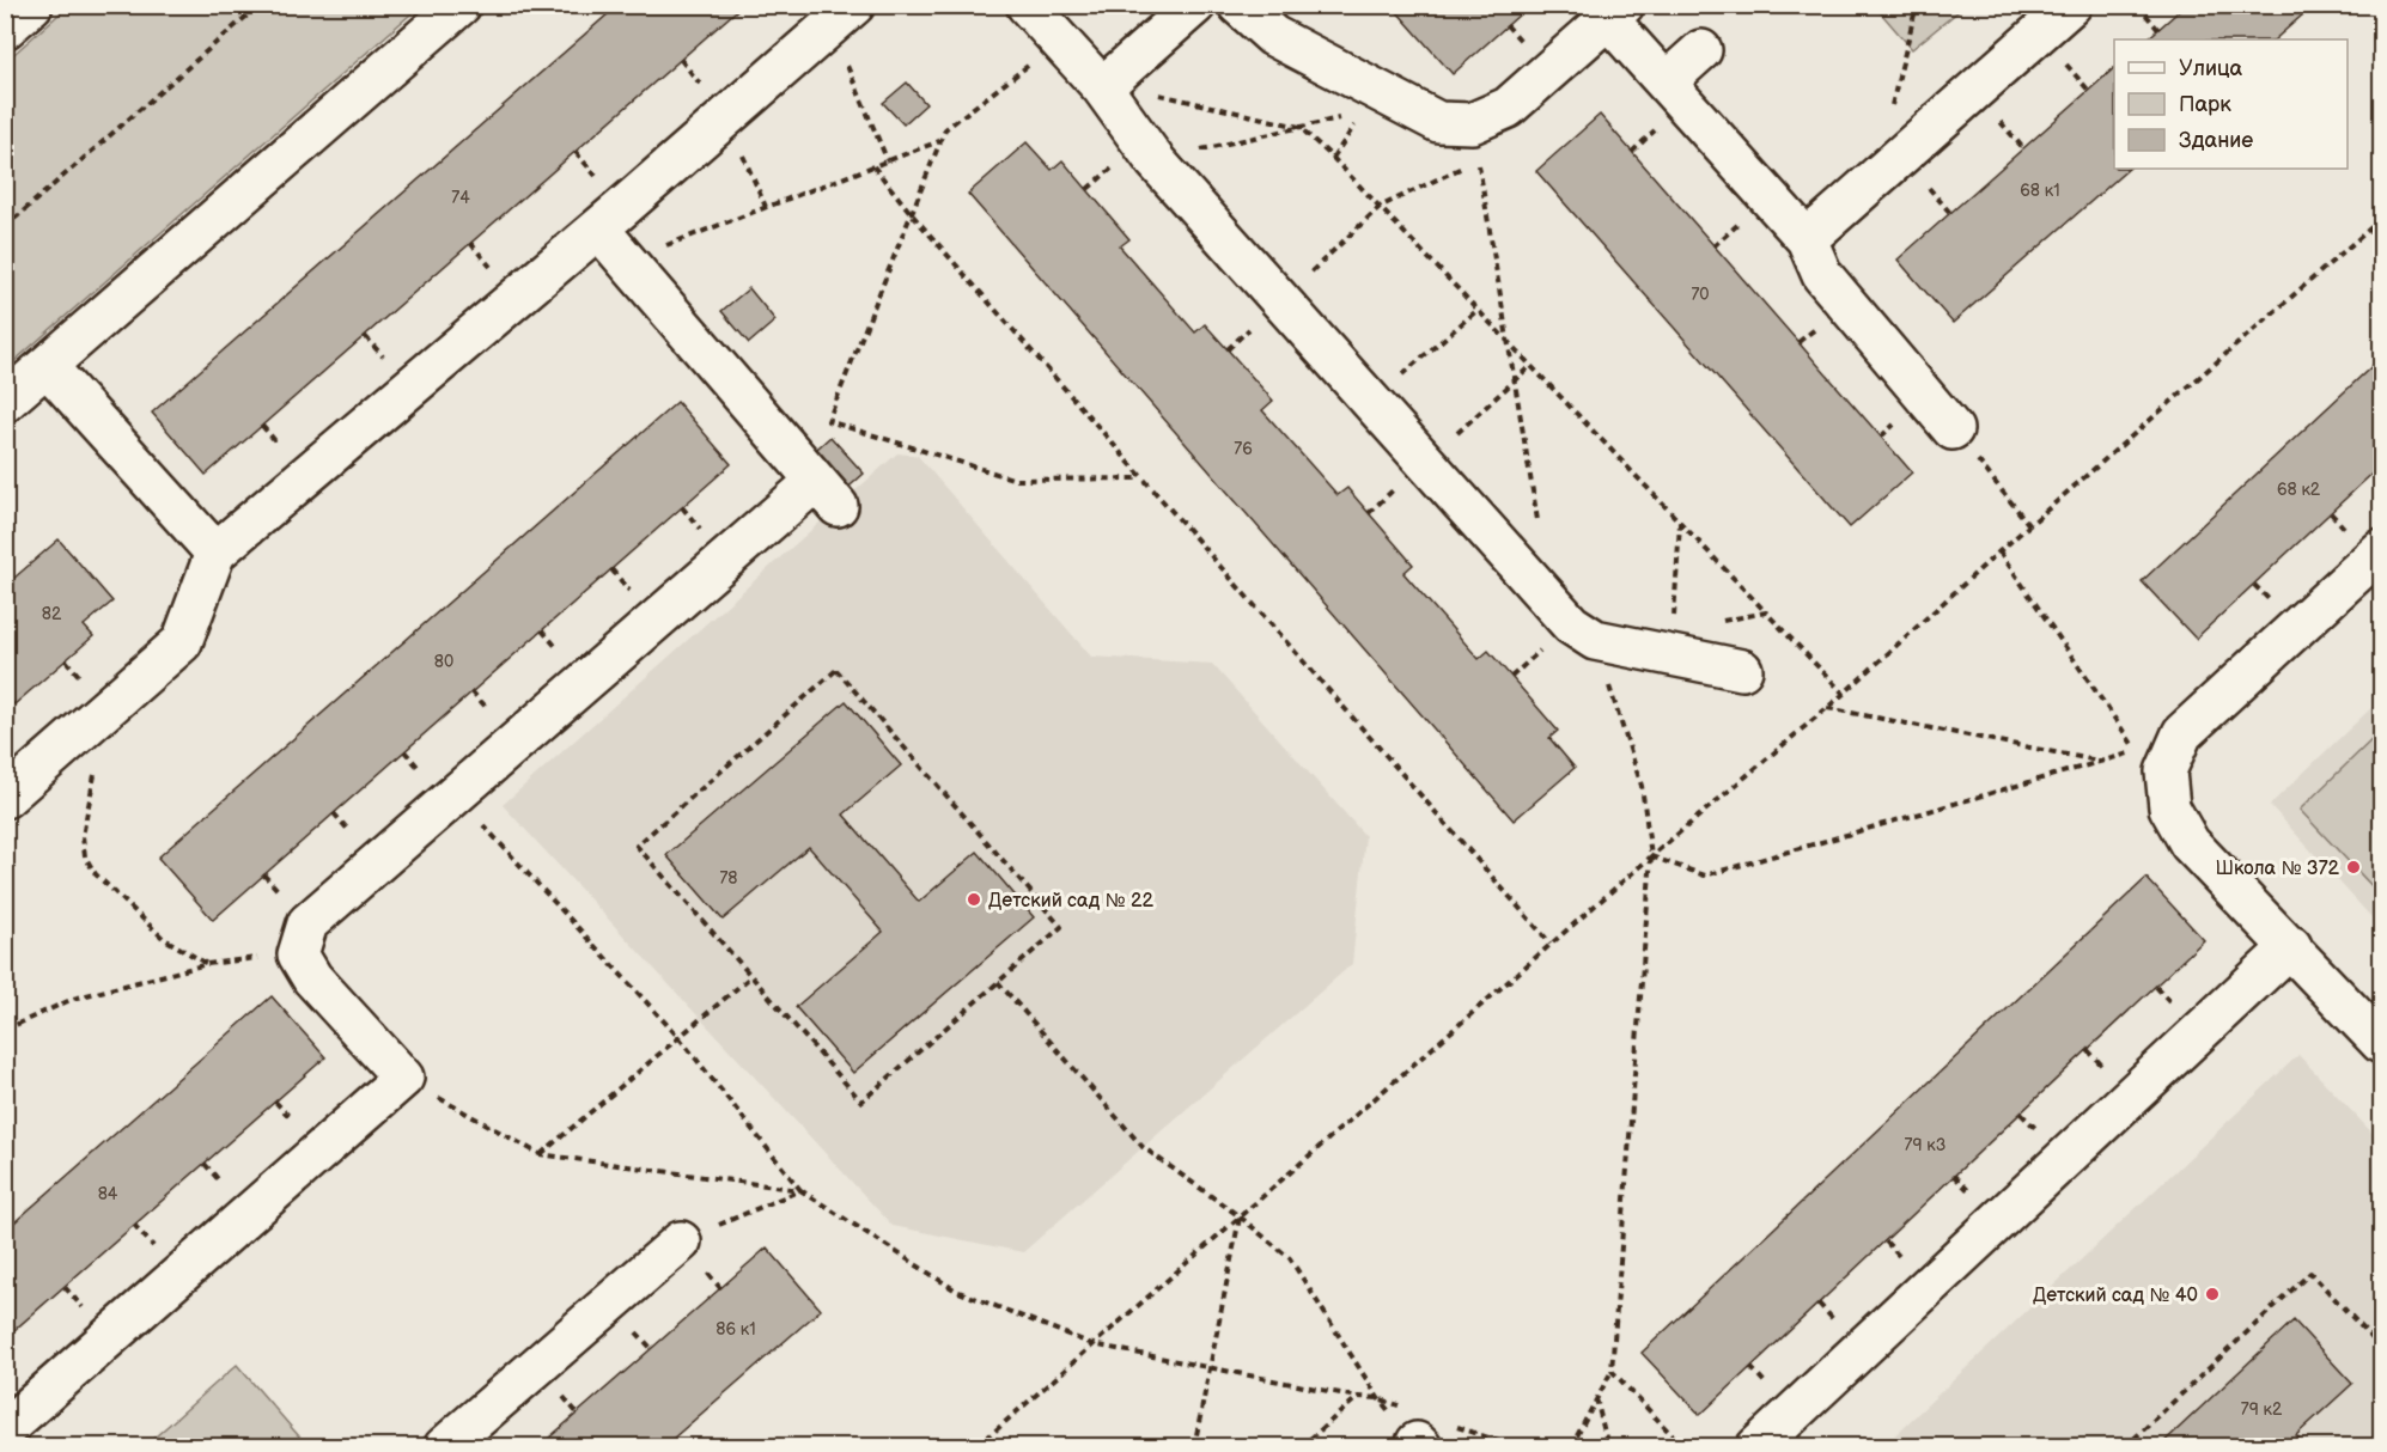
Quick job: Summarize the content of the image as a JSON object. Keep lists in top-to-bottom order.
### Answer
{
  "places": ["Школа № 372", "Детский сад № 22", "Детский сад № 40"],
  "house_numbers": [
    "68 к1",
    "74",
    "70",
    "76",
    "68 к2",
    "82",
    "80",
    "78",
    "79 к3",
    "84",
    "86 к1",
    "79 к2"
  ],
  "legend": ["Улица", "Парк", "Здание"]
}
